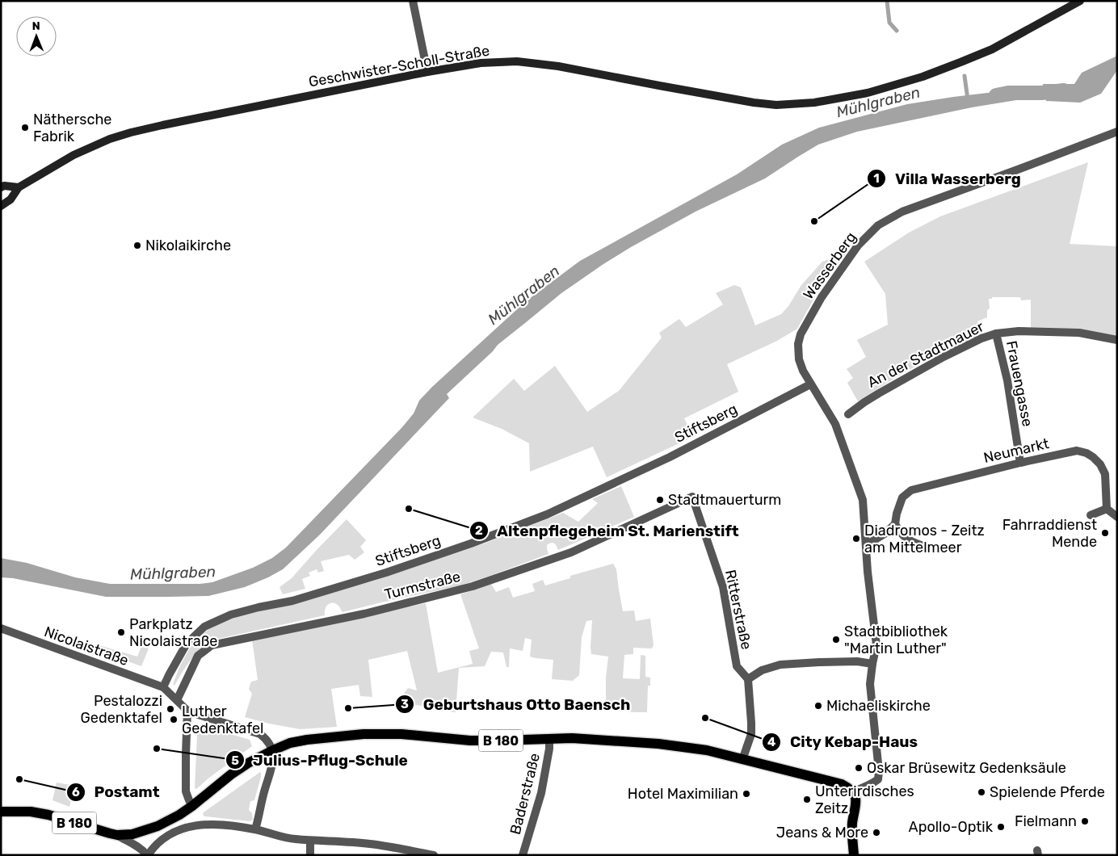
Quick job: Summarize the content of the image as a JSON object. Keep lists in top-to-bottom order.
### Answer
{
  "streets": {
    "main road": ["B 180"],
    "street": [
      "Geschwister-Scholl-Straße",
      "Wasserberg",
      "An der Stadtmauer",
      "Frauengasse",
      "Stiftsberg",
      "Neumarkt",
      "Turmstraße",
      "Ritterstraße",
      "Nicolaistraße",
      "Baderstraße"
    ]
  },
  "crossings": [
    ["Wasserberg", "Stiftsberg"],
    ["An der Stadtmauer", "Frauengasse"],
    ["Frauengasse", "Neumarkt"],
    ["Stiftsberg", "Nicolaistraße"],
    ["Turmstraße", "Ritterstraße"],
    ["B 180", "Baderstraße"]
  ],
  "water": ["Mühlgraben"],
  "places": [
    "Näthersche Fabrik",
    "Villa Wasserberg",
    "Nikolaikirche",
    "Stadtmauerturm",
    "Altenpflegeheim St. Marienstift",
    "Fahrraddienst Mende",
    "Diadromos - Zeitz am Mittelmeer",
    "Parkplatz Nicolaistraße",
    "Stadtbibliothek \"Martin Luther\"",
    "Michaeliskirche",
    "Geburtshaus Otto Baensch",
    "Pestalozzi Gedenktafel",
    "City Kebap-Haus",
    "Luther Gedenktafel",
    "Julius-Pflug-Schule",
    "Oskar Brüsewitz Gedenksäule",
    "Postamt",
    "Spielende Pferde",
    "Hotel Maximilian",
    "Unterirdisches Zeitz",
    "Fielmann",
    "Apollo-Optik",
    "Jeans & More"
  ],
  "north": "top"
}
